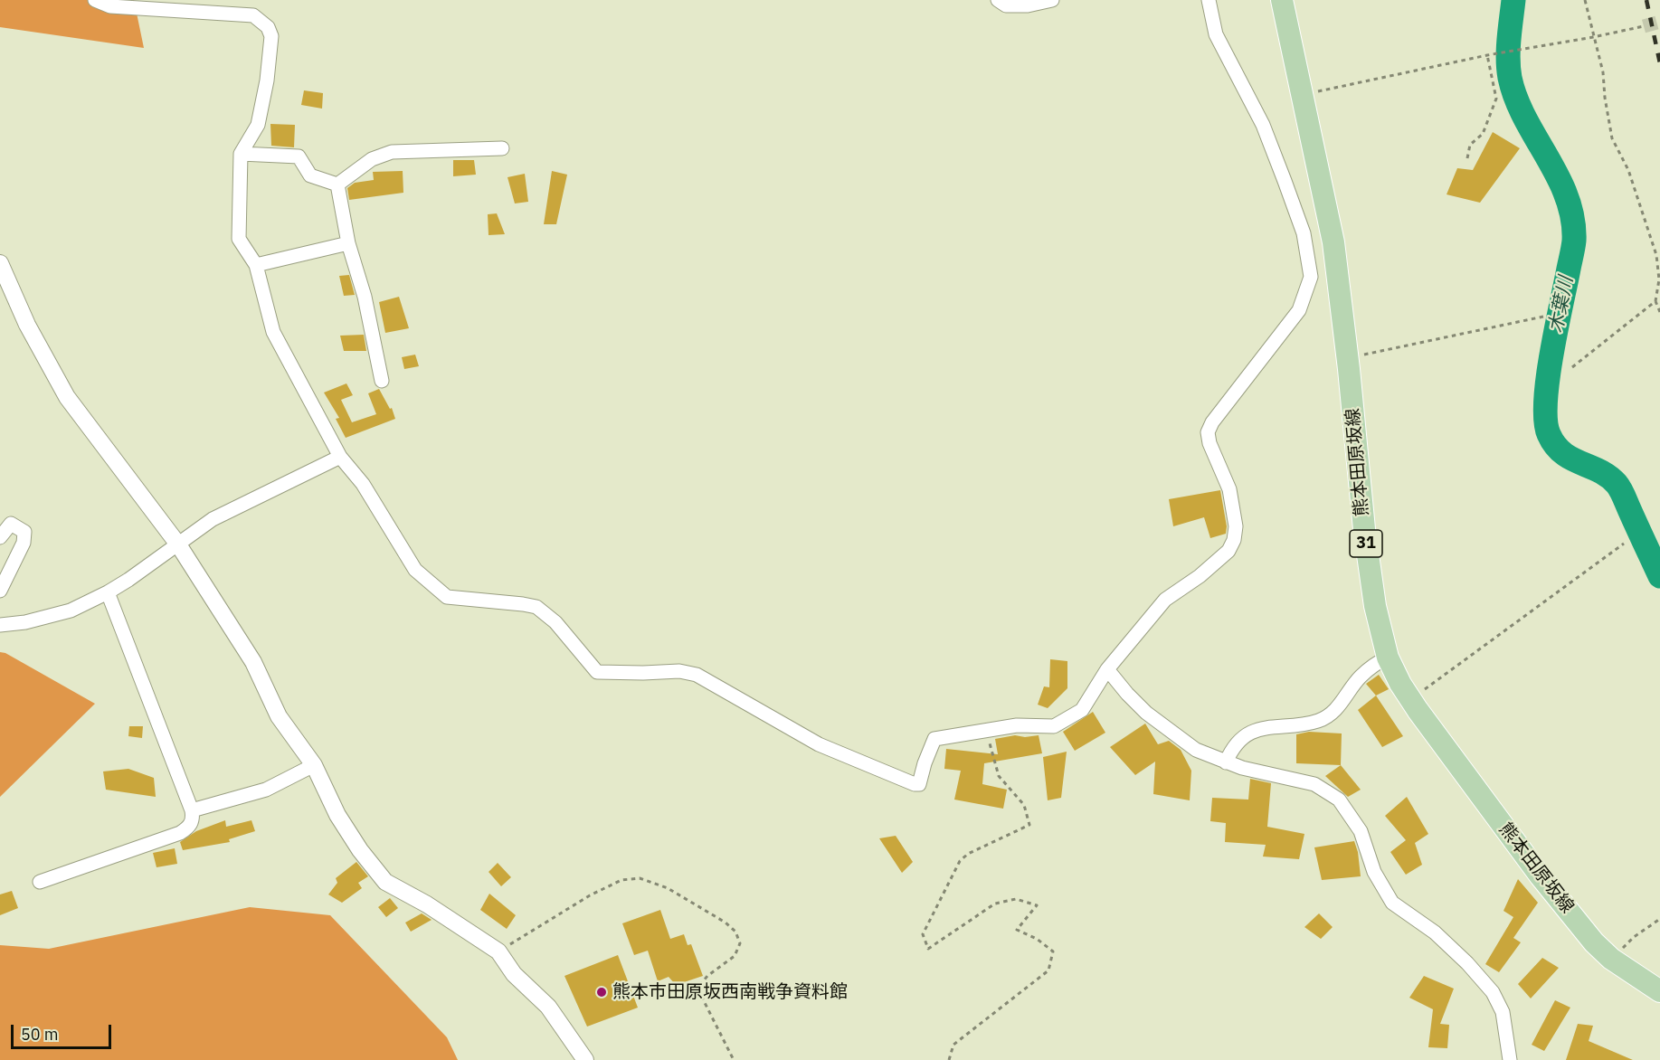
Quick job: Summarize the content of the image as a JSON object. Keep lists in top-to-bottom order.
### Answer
{
  "streets": {
    "main road": ["熊本田原坂線", "31"]
  },
  "water": ["木葉川"],
  "places": ["熊本市田原坂西南戦争資料館"],
  "scale_bar": "50 m"
}
